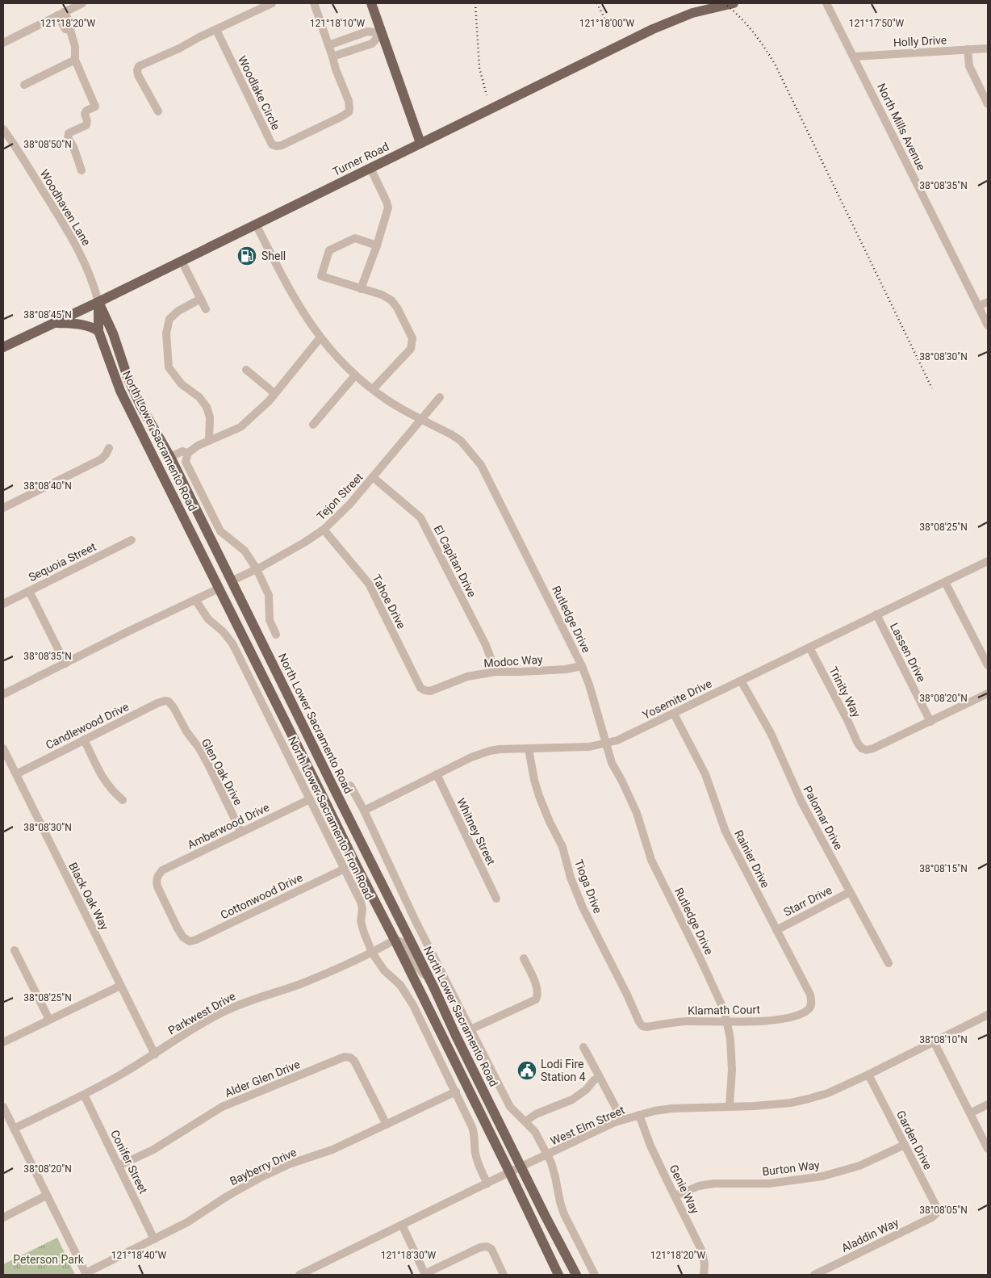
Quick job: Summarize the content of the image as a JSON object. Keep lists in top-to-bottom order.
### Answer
{
  "streets": {
    "main road": ["Turner Road", "North Lower Sacramento Road"],
    "street": [
      "Holly Drive",
      "Woodlake Circle",
      "North Mills Avenue",
      "Woodhaven Lane",
      "Tejon Street",
      "El Capitan Drive",
      "Sequoia Street",
      "Tahoe Drive",
      "Rutledge Drive",
      "Lassen Drive",
      "Modoc Way",
      "Trinity Way",
      "Yosemite Drive",
      "Candlewood Drive",
      "Glen Oak Drive",
      "North Lower Sacramento Fron Road",
      "Palomar Drive",
      "Amberwood Drive",
      "Whitney Street",
      "Rainier Drive",
      "Tioga Drive",
      "Black Oak Way",
      "Cottonwood Drive",
      "Starr Drive",
      "Klamath Court",
      "Parkwest Drive",
      "Alder Glen Drive",
      "West Elm Street",
      "Garden Drive",
      "Conifer Street",
      "Bayberry Drive",
      "Burton Way",
      "Genie Way",
      "Aladdin Way"
    ]
  },
  "crossings": [
    ["Holly Drive", "North Mills Avenue"],
    ["Turner Road", "Woodhaven Lane"],
    ["Turner Road", "North Lower Sacramento Road"],
    ["Turner Road", "Rutledge Drive"],
    ["Woodhaven Lane", "North Lower Sacramento Road"],
    ["North Lower Sacramento Road", "Tejon Street"],
    ["North Lower Sacramento Road", "Parkwest Drive"],
    ["North Lower Sacramento Road", "West Elm Street"],
    ["Tejon Street", "El Capitan Drive"],
    ["Tejon Street", "Tahoe Drive"],
    ["Tejon Street", "Rutledge Drive"],
    ["El Capitan Drive", "Modoc Way"],
    ["Tahoe Drive", "Modoc Way"],
    ["Rutledge Drive", "Modoc Way"],
    ["Rutledge Drive", "Yosemite Drive"],
    ["Rutledge Drive", "Klamath Court"],
    ["Rutledge Drive", "West Elm Street"],
    ["Lassen Drive", "Trinity Way"],
    ["Lassen Drive", "Yosemite Drive"],
    ["Trinity Way", "Yosemite Drive"],
    ["Yosemite Drive", "Palomar Drive"],
    ["Yosemite Drive", "Whitney Street"],
    ["Yosemite Drive", "Rainier Drive"],
    ["Yosemite Drive", "Tioga Drive"],
    ["Candlewood Drive", "Glen Oak Drive"],
    ["Candlewood Drive", "Black Oak Way"],
    ["Glen Oak Drive", "Amberwood Drive"],
    ["North Lower Sacramento Fron Road", "Amberwood Drive"],
    ["North Lower Sacramento Fron Road", "Cottonwood Drive"],
    ["North Lower Sacramento Fron Road", "Parkwest Drive"],
    ["North Lower Sacramento Fron Road", "West Elm Street"],
    ["North Lower Sacramento Fron Road", "Bayberry Drive"],
    ["Palomar Drive", "Starr Drive"],
    ["Amberwood Drive", "Cottonwood Drive"],
    ["Rainier Drive", "Starr Drive"],
    ["Rainier Drive", "Klamath Court"],
    ["Tioga Drive", "Klamath Court"],
    ["Black Oak Way", "Parkwest Drive"],
    ["Parkwest Drive", "Conifer Street"],
    ["Alder Glen Drive", "Conifer Street"],
    ["Alder Glen Drive", "Bayberry Drive"],
    ["West Elm Street", "Garden Drive"],
    ["West Elm Street", "Genie Way"],
    ["Garden Drive", "Burton Way"],
    ["Garden Drive", "Aladdin Way"],
    ["Conifer Street", "Bayberry Drive"],
    ["Burton Way", "Genie Way"]
  ],
  "parks": ["Peterson Park"],
  "places": {
    "fuel station": ["Shell"],
    "public building": ["Lodi Fire Station 4"]
  },
  "coordinates": [
    "121°18'20\"W",
    "121°18'10\"W",
    "121°18'00\"W",
    "121°17'50\"W",
    "38°08'50\"N",
    "38°08'35\"N",
    "38°08'45\"N",
    "38°08'30\"N",
    "38°08'40\"N",
    "38°08'25\"N",
    "38°08'20\"N",
    "38°08'15\"N",
    "38°08'10\"N",
    "38°08'05\"N",
    "121°18'40\"W",
    "121°18'30\"W"
  ]
}
